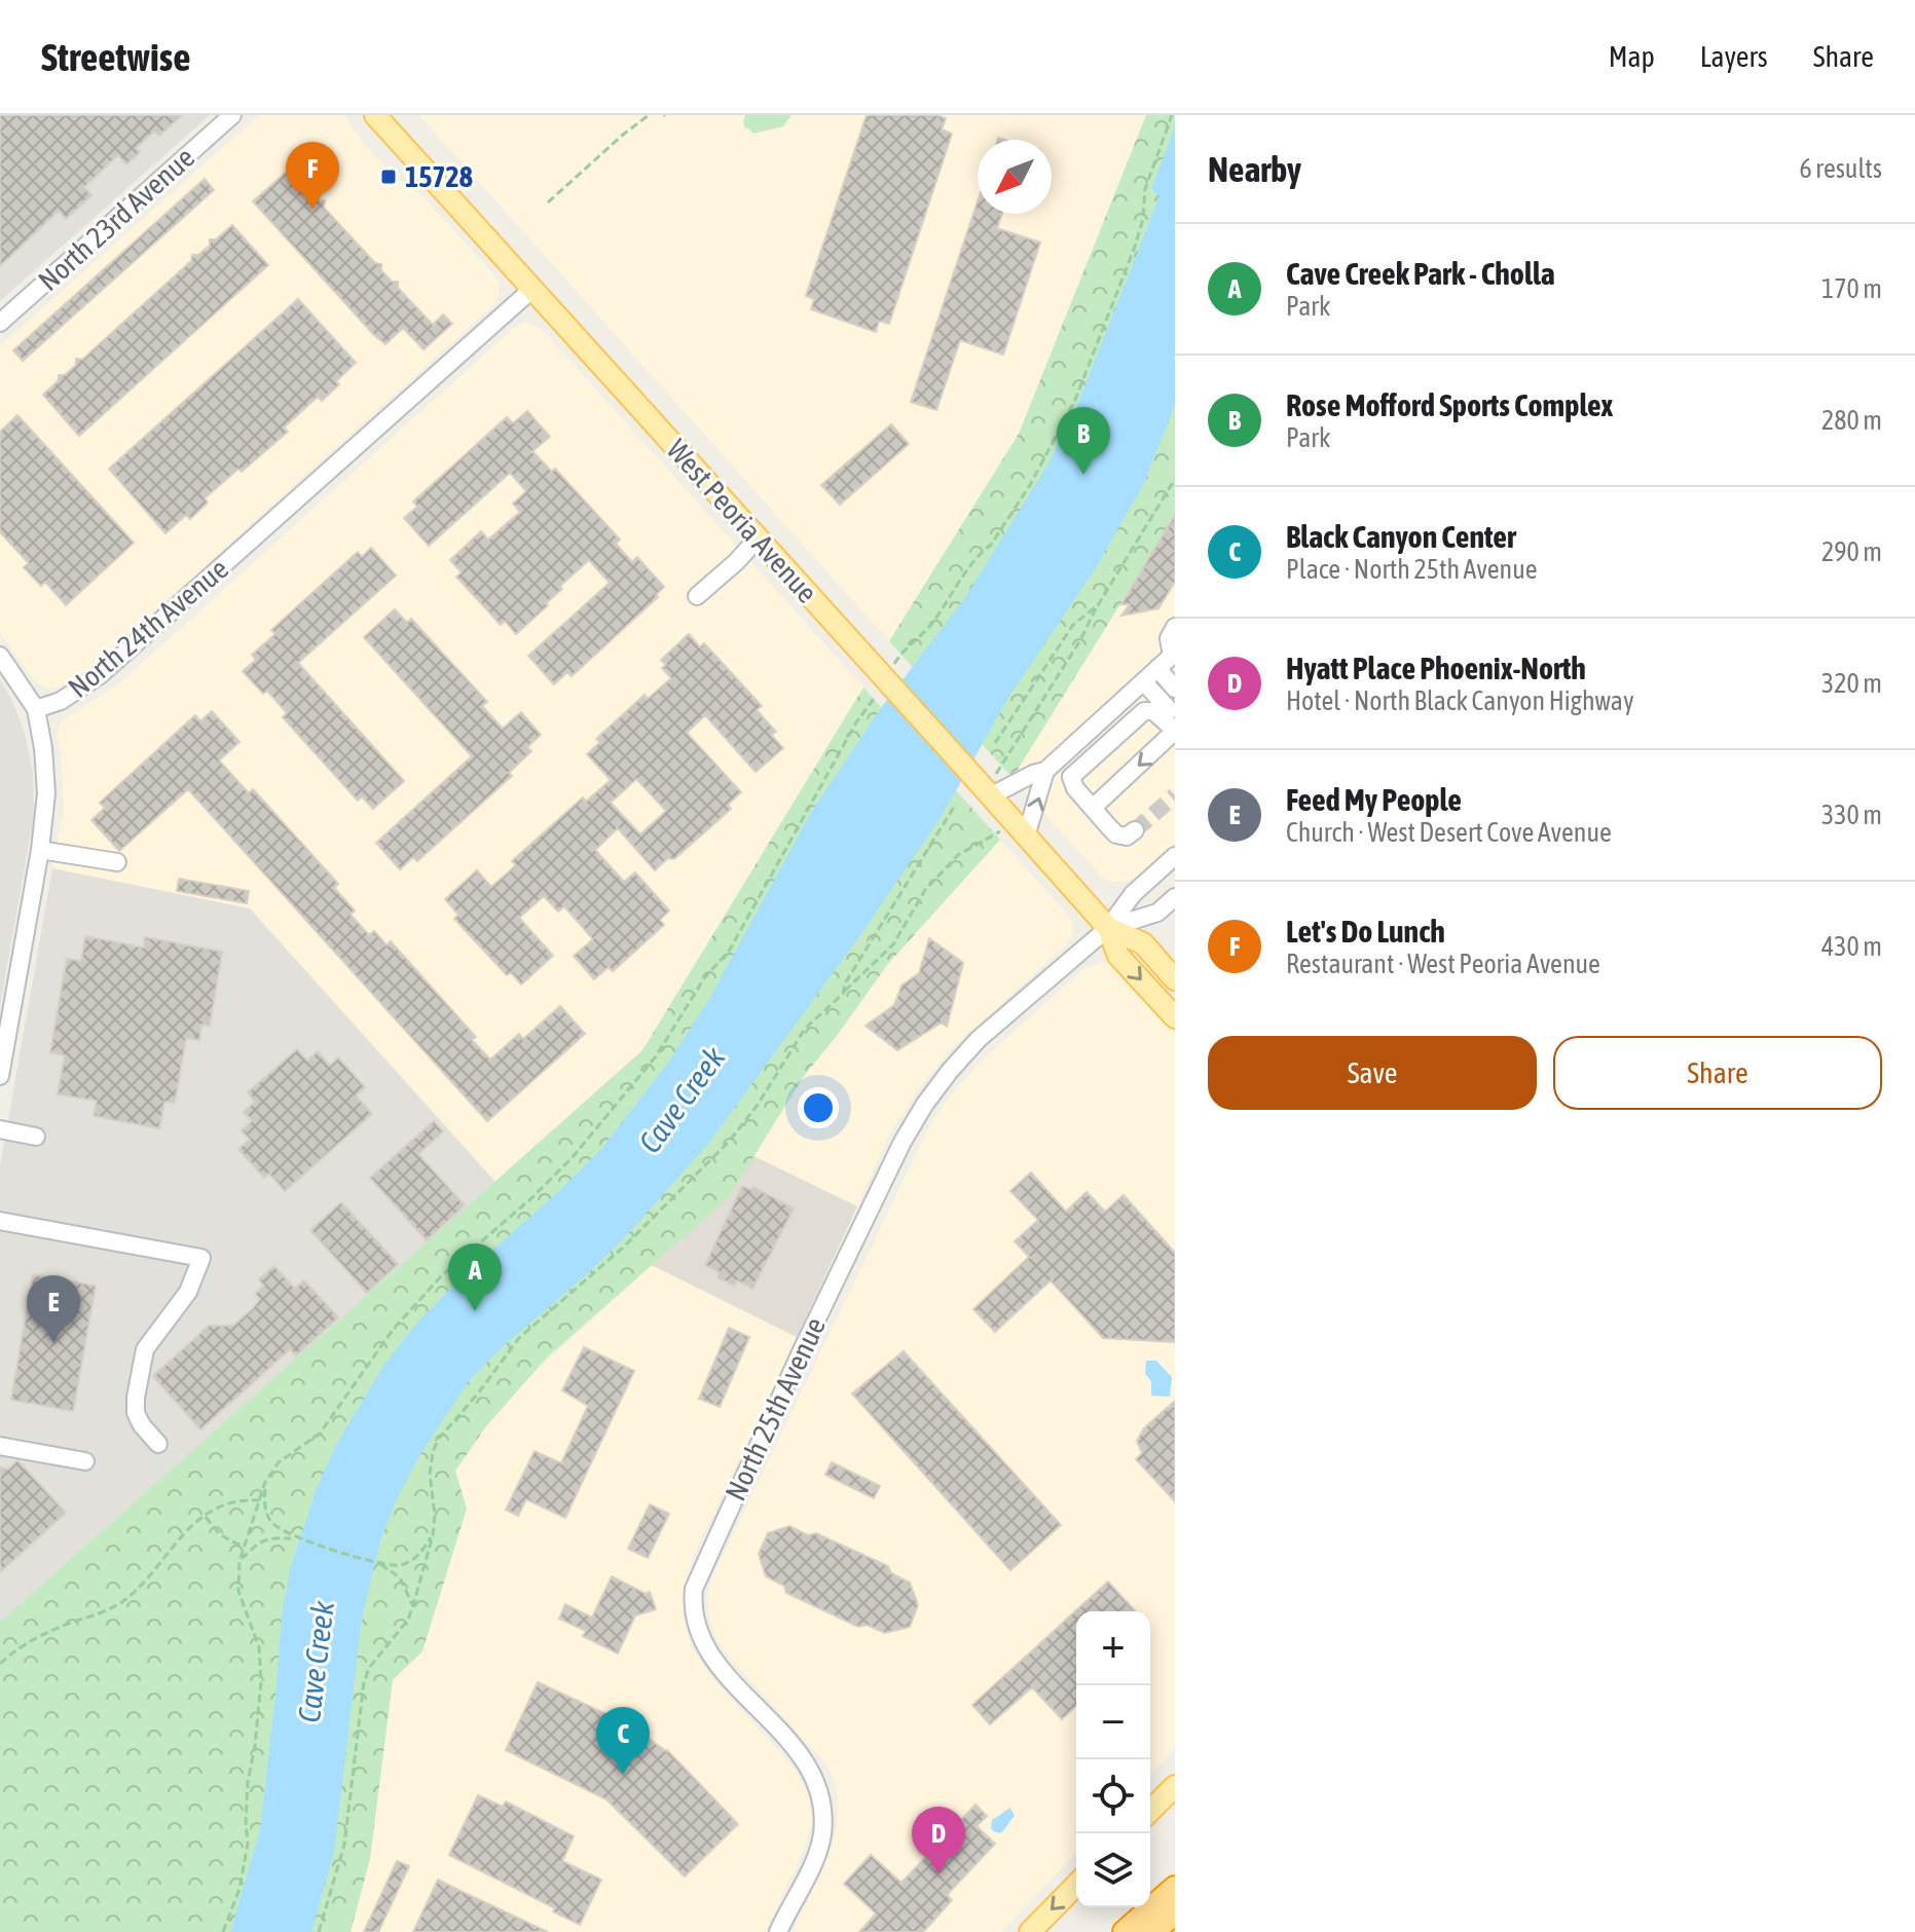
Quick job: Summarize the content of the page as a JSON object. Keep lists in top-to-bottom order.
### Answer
{
  "streets": {
    "main road": ["West Peoria Avenue"],
    "street": ["North 23rd Avenue", "North 24th Avenue", "North 25th Avenue"]
  },
  "crossings": [
    ["West Peoria Avenue", "North 24th Avenue"],
    ["West Peoria Avenue", "North 25th Avenue"]
  ],
  "water": ["Cave Creek"],
  "places": {
    "transit": ["15728"]
  },
  "north": "bottom left",
  "page": {
    "header": "Streetwise",
    "nav": ["Map", "Layers", "Share"],
    "heading": ["Nearby", "6 results"],
    "pins": [
      "F",
      "B",
      "A",
      "E",
      "C",
      "D"
    ],
    "list": [
      {
        "mark": "A",
        "name": "Cave Creek Park - Cholla",
        "note": "Park",
        "value": "170 m"
      },
      {
        "mark": "B",
        "name": "Rose Mofford Sports Complex",
        "note": "Park",
        "value": "280 m"
      },
      {
        "mark": "C",
        "name": "Black Canyon Center",
        "note": "Place · North 25th Avenue",
        "value": "290 m"
      },
      {
        "mark": "D",
        "name": "Hyatt Place Phoenix-North",
        "note": "Hotel · North Black Canyon Highway",
        "value": "320 m"
      },
      {
        "mark": "E",
        "name": "Feed My People",
        "note": "Church · West Desert Cove Avenue",
        "value": "330 m"
      },
      {
        "mark": "F",
        "name": "Let's Do Lunch",
        "note": "Restaurant · West Peoria Avenue",
        "value": "430 m"
      }
    ],
    "buttons": ["Save", "Share"],
    "map_buttons": ["+", "−"]
  }
}
